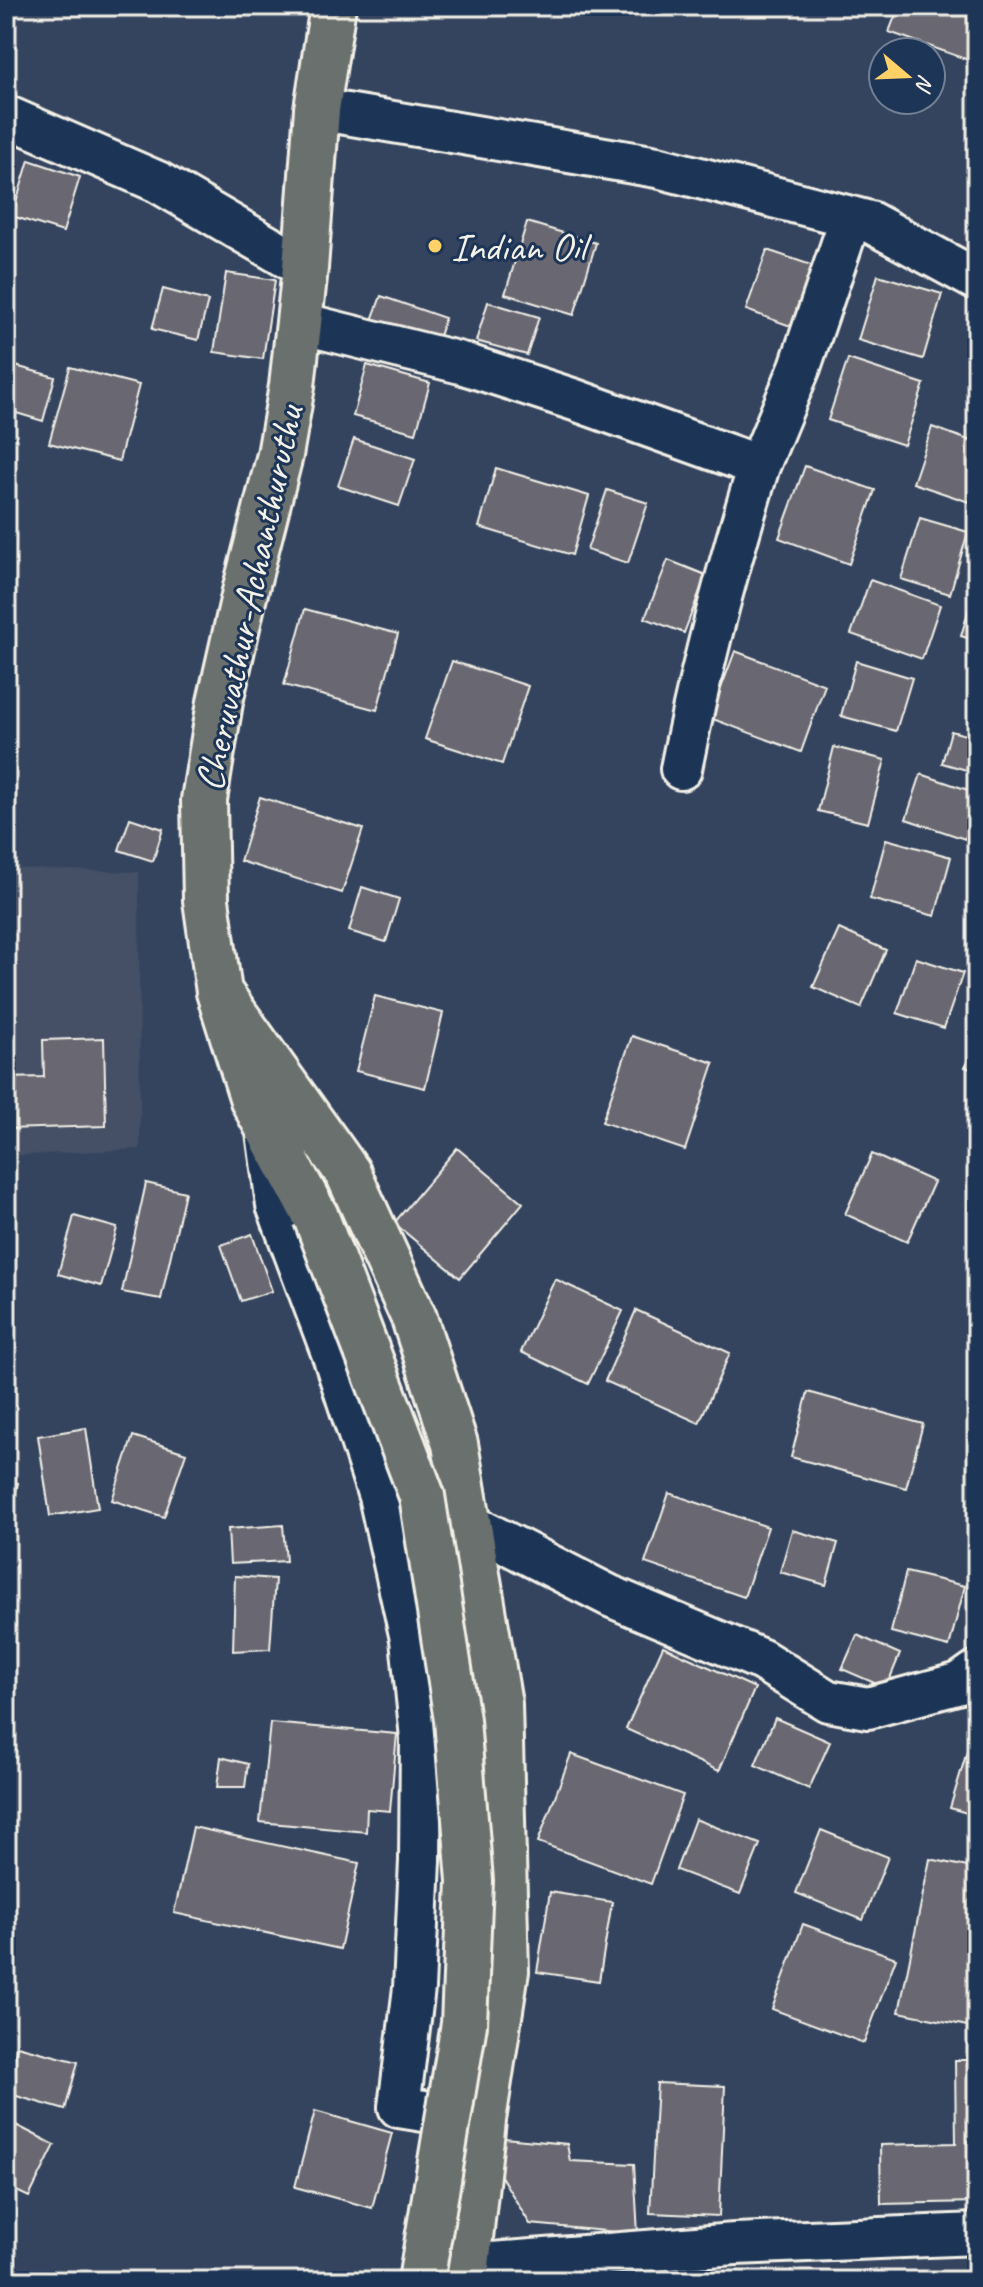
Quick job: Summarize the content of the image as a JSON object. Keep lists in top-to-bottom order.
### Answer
{
  "streets": {
    "main road": ["Cheruvathur-Achanthuruthu"]
  },
  "places": ["Indian Oil"],
  "north": "right"
}
